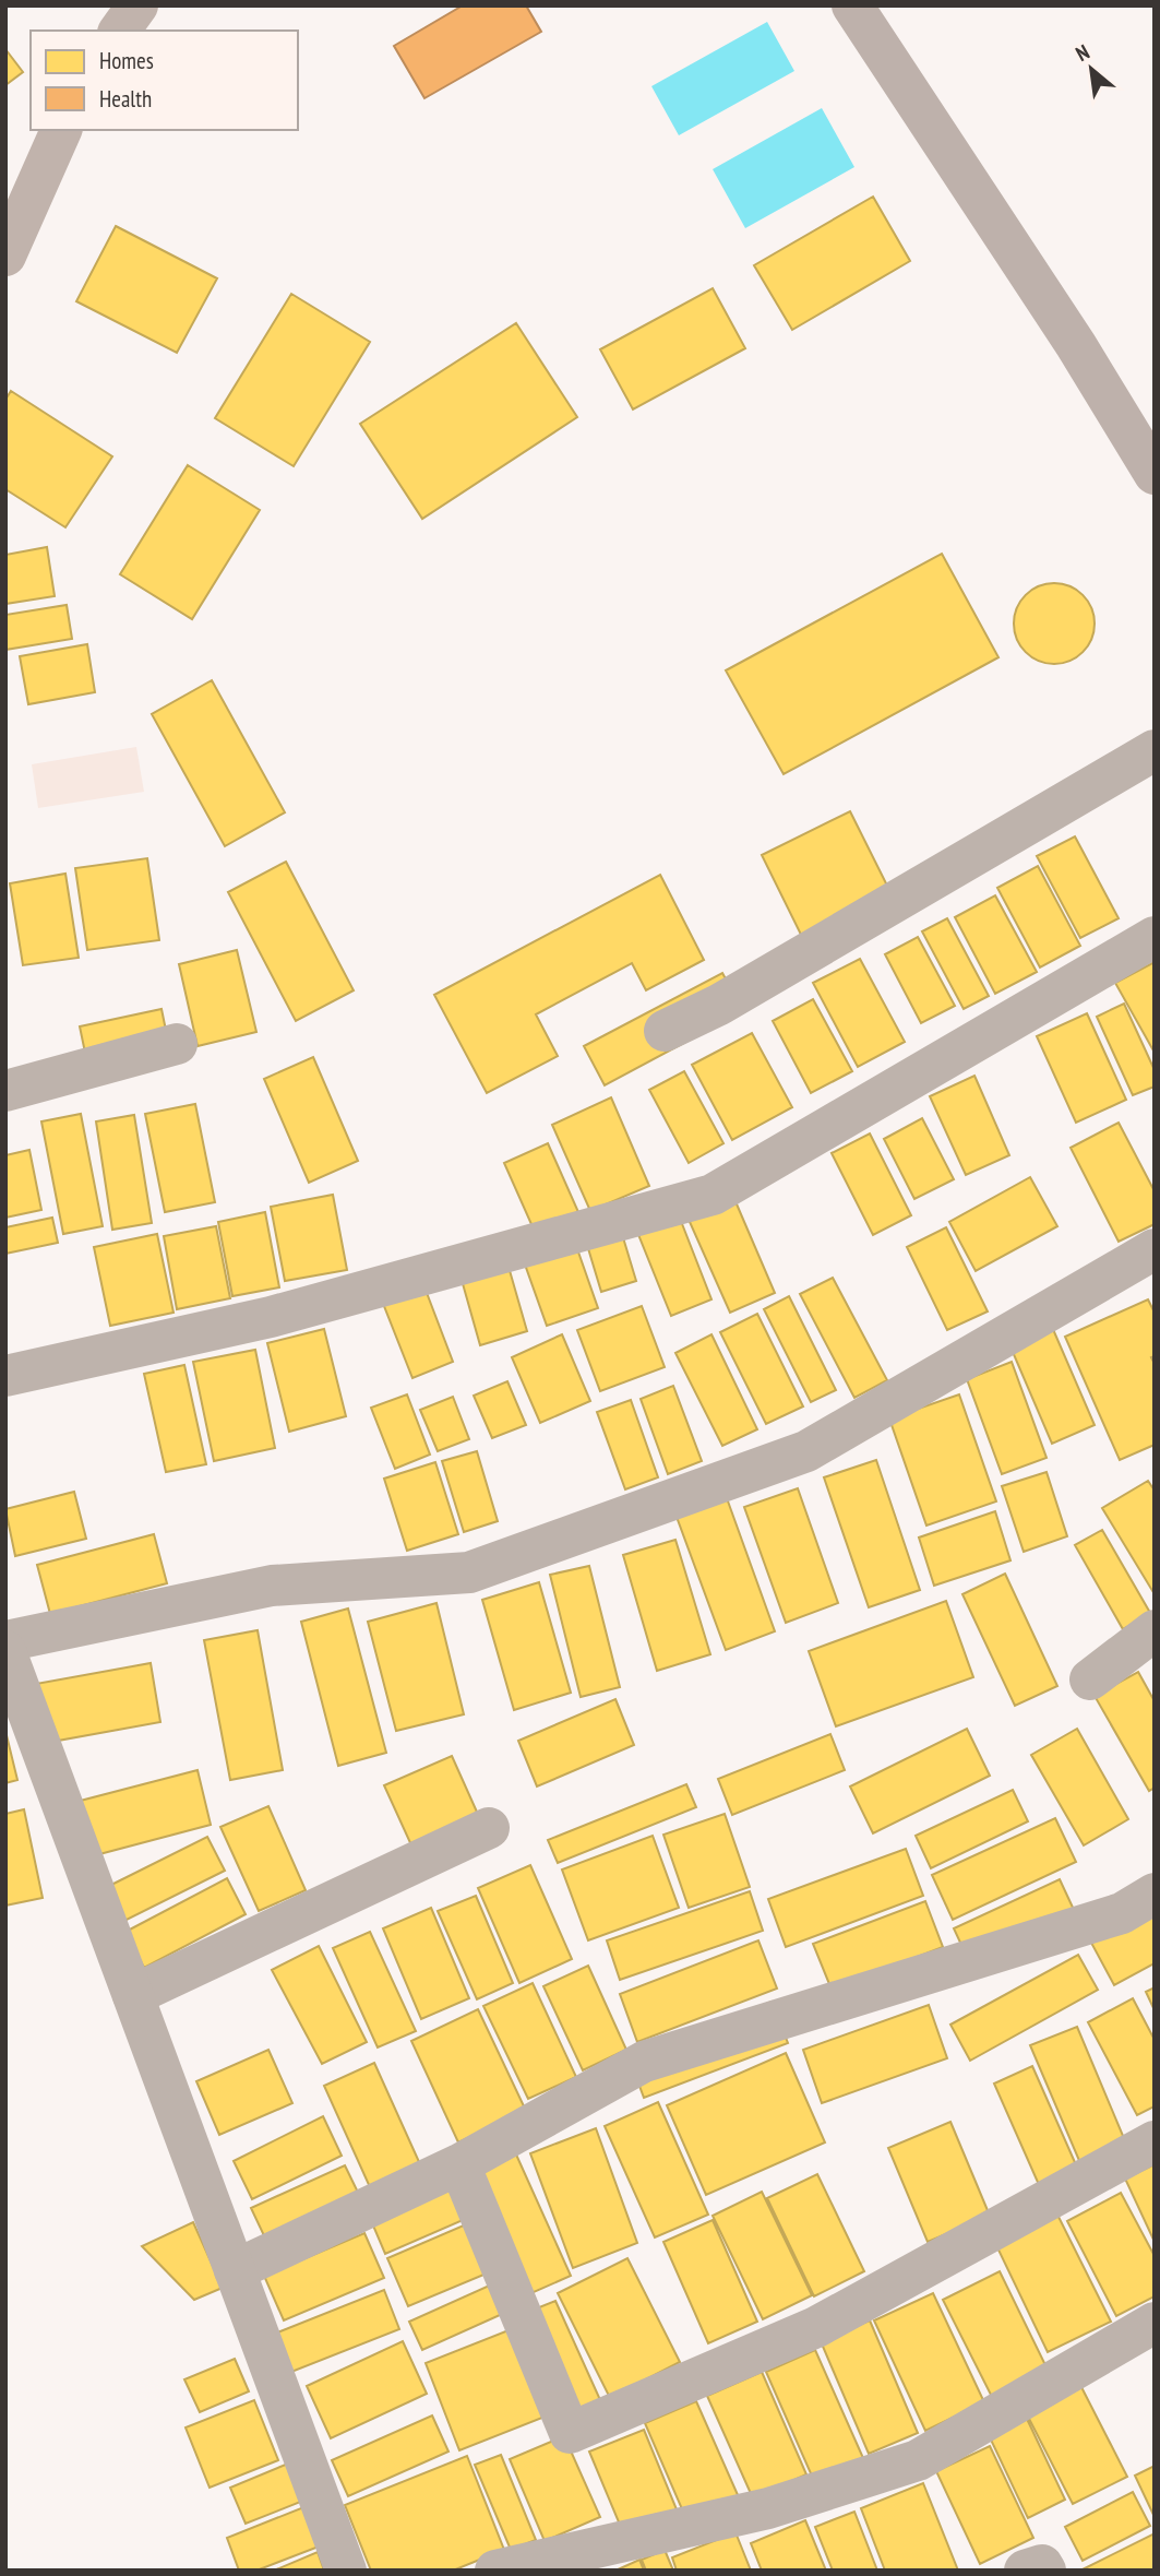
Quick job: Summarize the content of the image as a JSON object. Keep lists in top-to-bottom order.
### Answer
{
  "legend": ["Homes", "Health"],
  "north": "top left"
}
